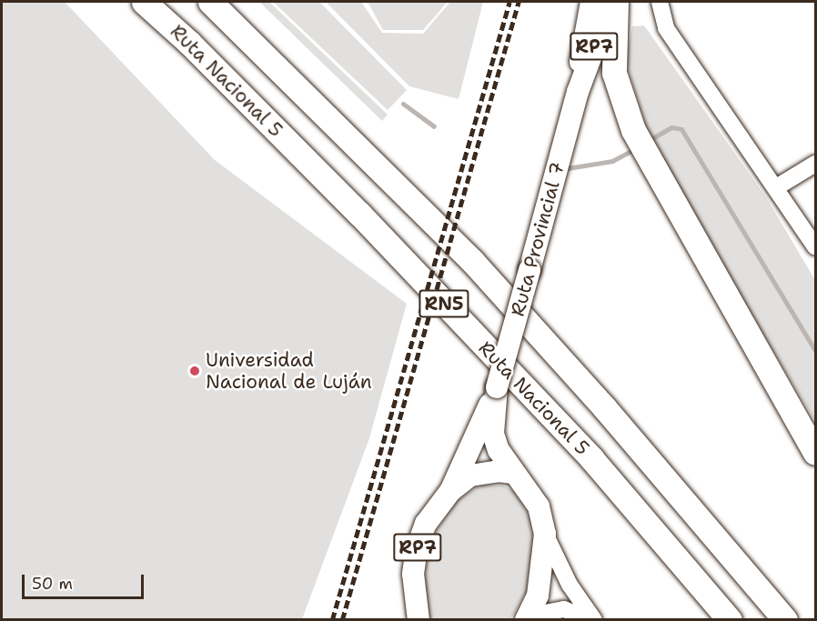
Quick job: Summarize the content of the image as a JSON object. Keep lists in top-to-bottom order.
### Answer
{
  "streets": {
    "highway": ["Ruta Nacional 5", "RN5"],
    "main road": ["RP7", "Ruta Provincial 7"]
  },
  "crossings": [
    ["RP7", "Ruta Provincial 7"]
  ],
  "places": ["Universidad Nacional de Luján"],
  "scale_bar": "50 m"
}
